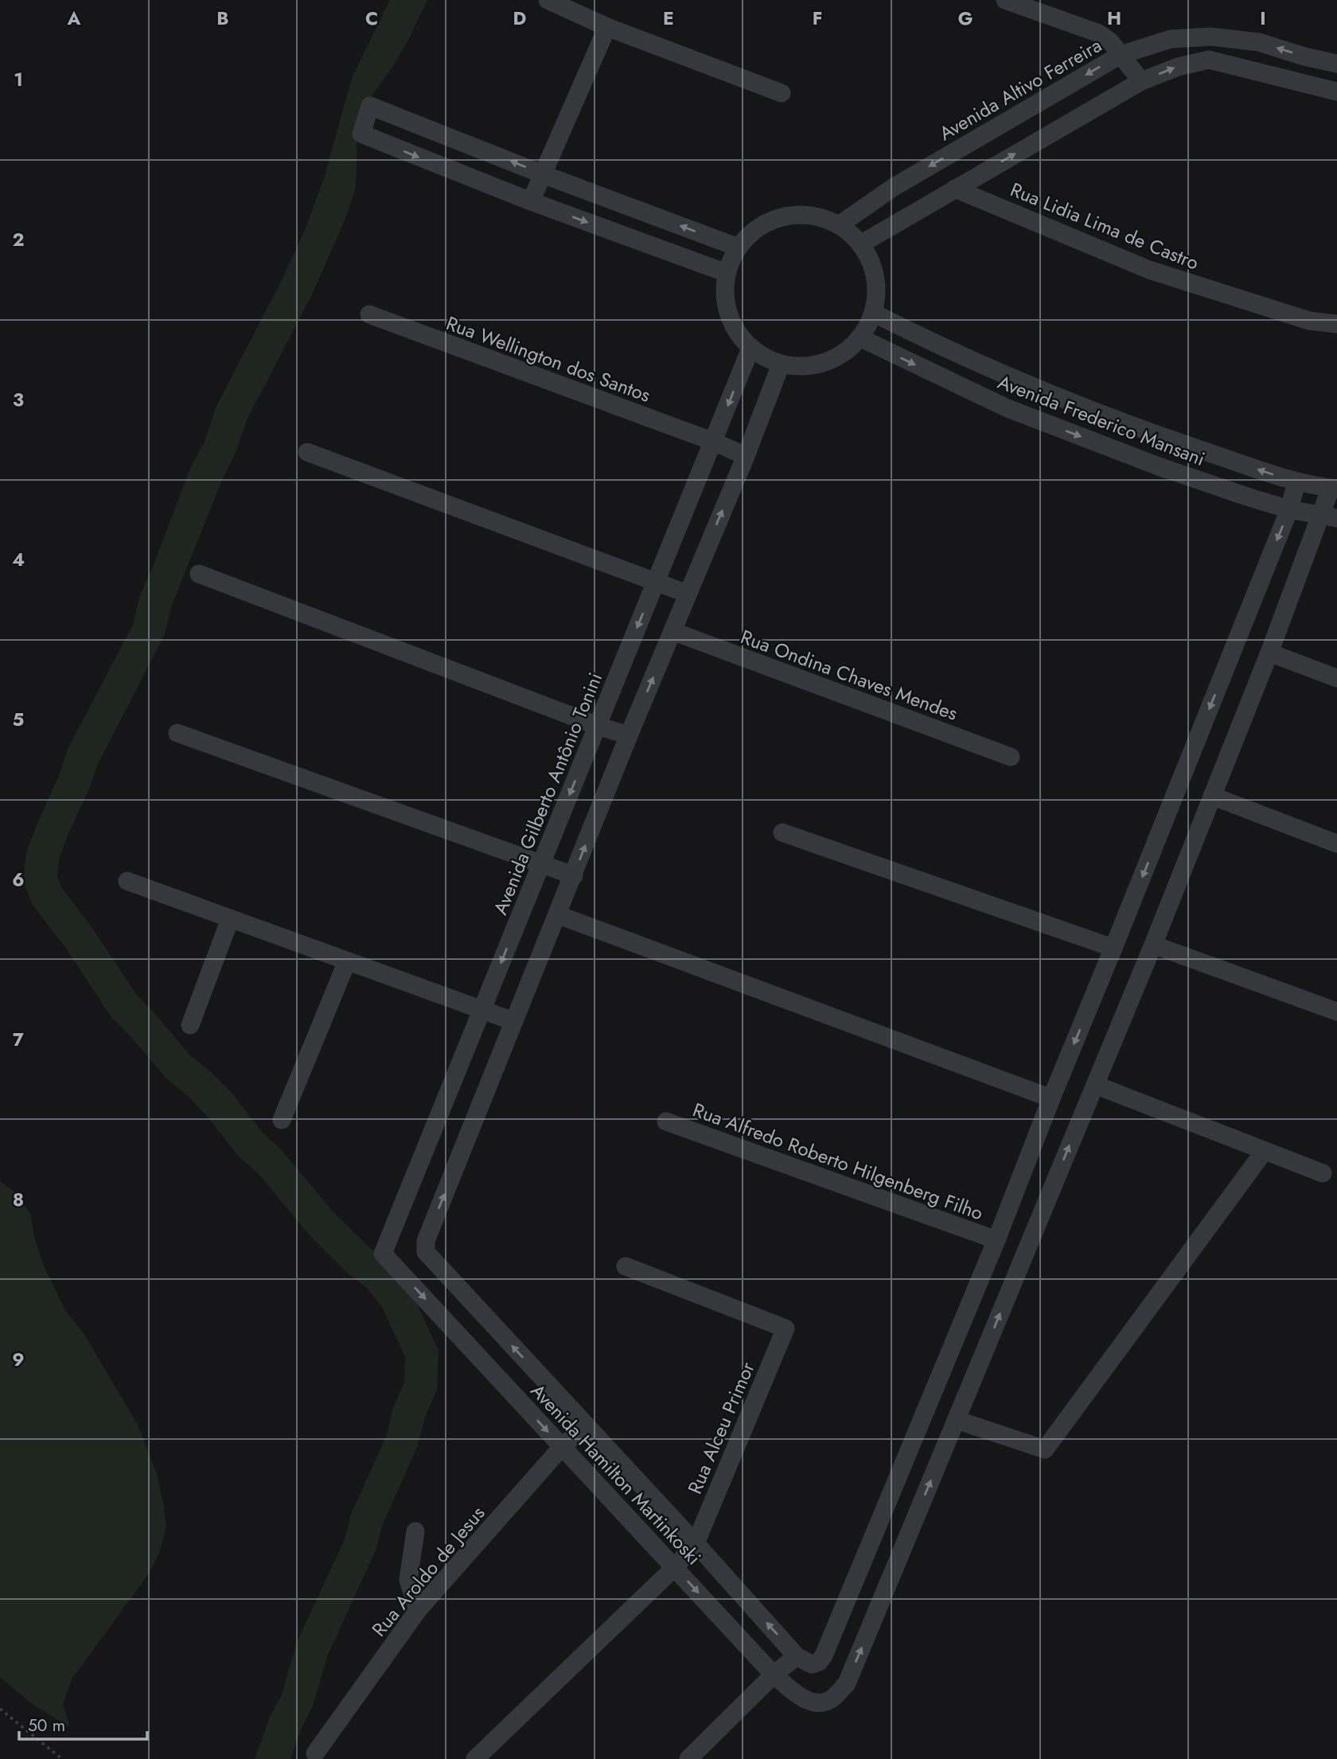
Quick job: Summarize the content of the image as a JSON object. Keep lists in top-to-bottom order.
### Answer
{
  "streets": {
    "street": [
      "Avenida Altivo Ferreira",
      "Rua Lidia Lima de Castro",
      "Rua Wellington dos Santos",
      "Avenida Frederico Mansani",
      "Rua Ondina Chaves Mendes",
      "Avenida Gilberto Antônio Tonini",
      "Rua Alfredo Roberto Hilgenberg Filho",
      "Rua Alceu Primor",
      "Avenida Hamilton Martinkoski",
      "Rua Aroldo de Jesus"
    ]
  },
  "crossings": [
    ["Avenida Altivo Ferreira", "Avenida Frederico Mansani"],
    ["Avenida Altivo Ferreira", "Avenida Gilberto Antônio Tonini"],
    ["Rua Wellington dos Santos", "Avenida Gilberto Antônio Tonini"],
    ["Avenida Frederico Mansani", "Avenida Gilberto Antônio Tonini"],
    ["Avenida Gilberto Antônio Tonini", "Avenida Hamilton Martinkoski"],
    ["Rua Alceu Primor", "Avenida Hamilton Martinkoski"],
    ["Avenida Hamilton Martinkoski", "Rua Aroldo de Jesus"]
  ],
  "scale_bar": "50 m",
  "grid": {
    "columns": [
      "A",
      "B",
      "C",
      "D",
      "E",
      "F",
      "G",
      "H",
      "I"
    ],
    "rows": [
      "1",
      "2",
      "3",
      "4",
      "5",
      "6",
      "7",
      "8",
      "9"
    ]
  }
}
